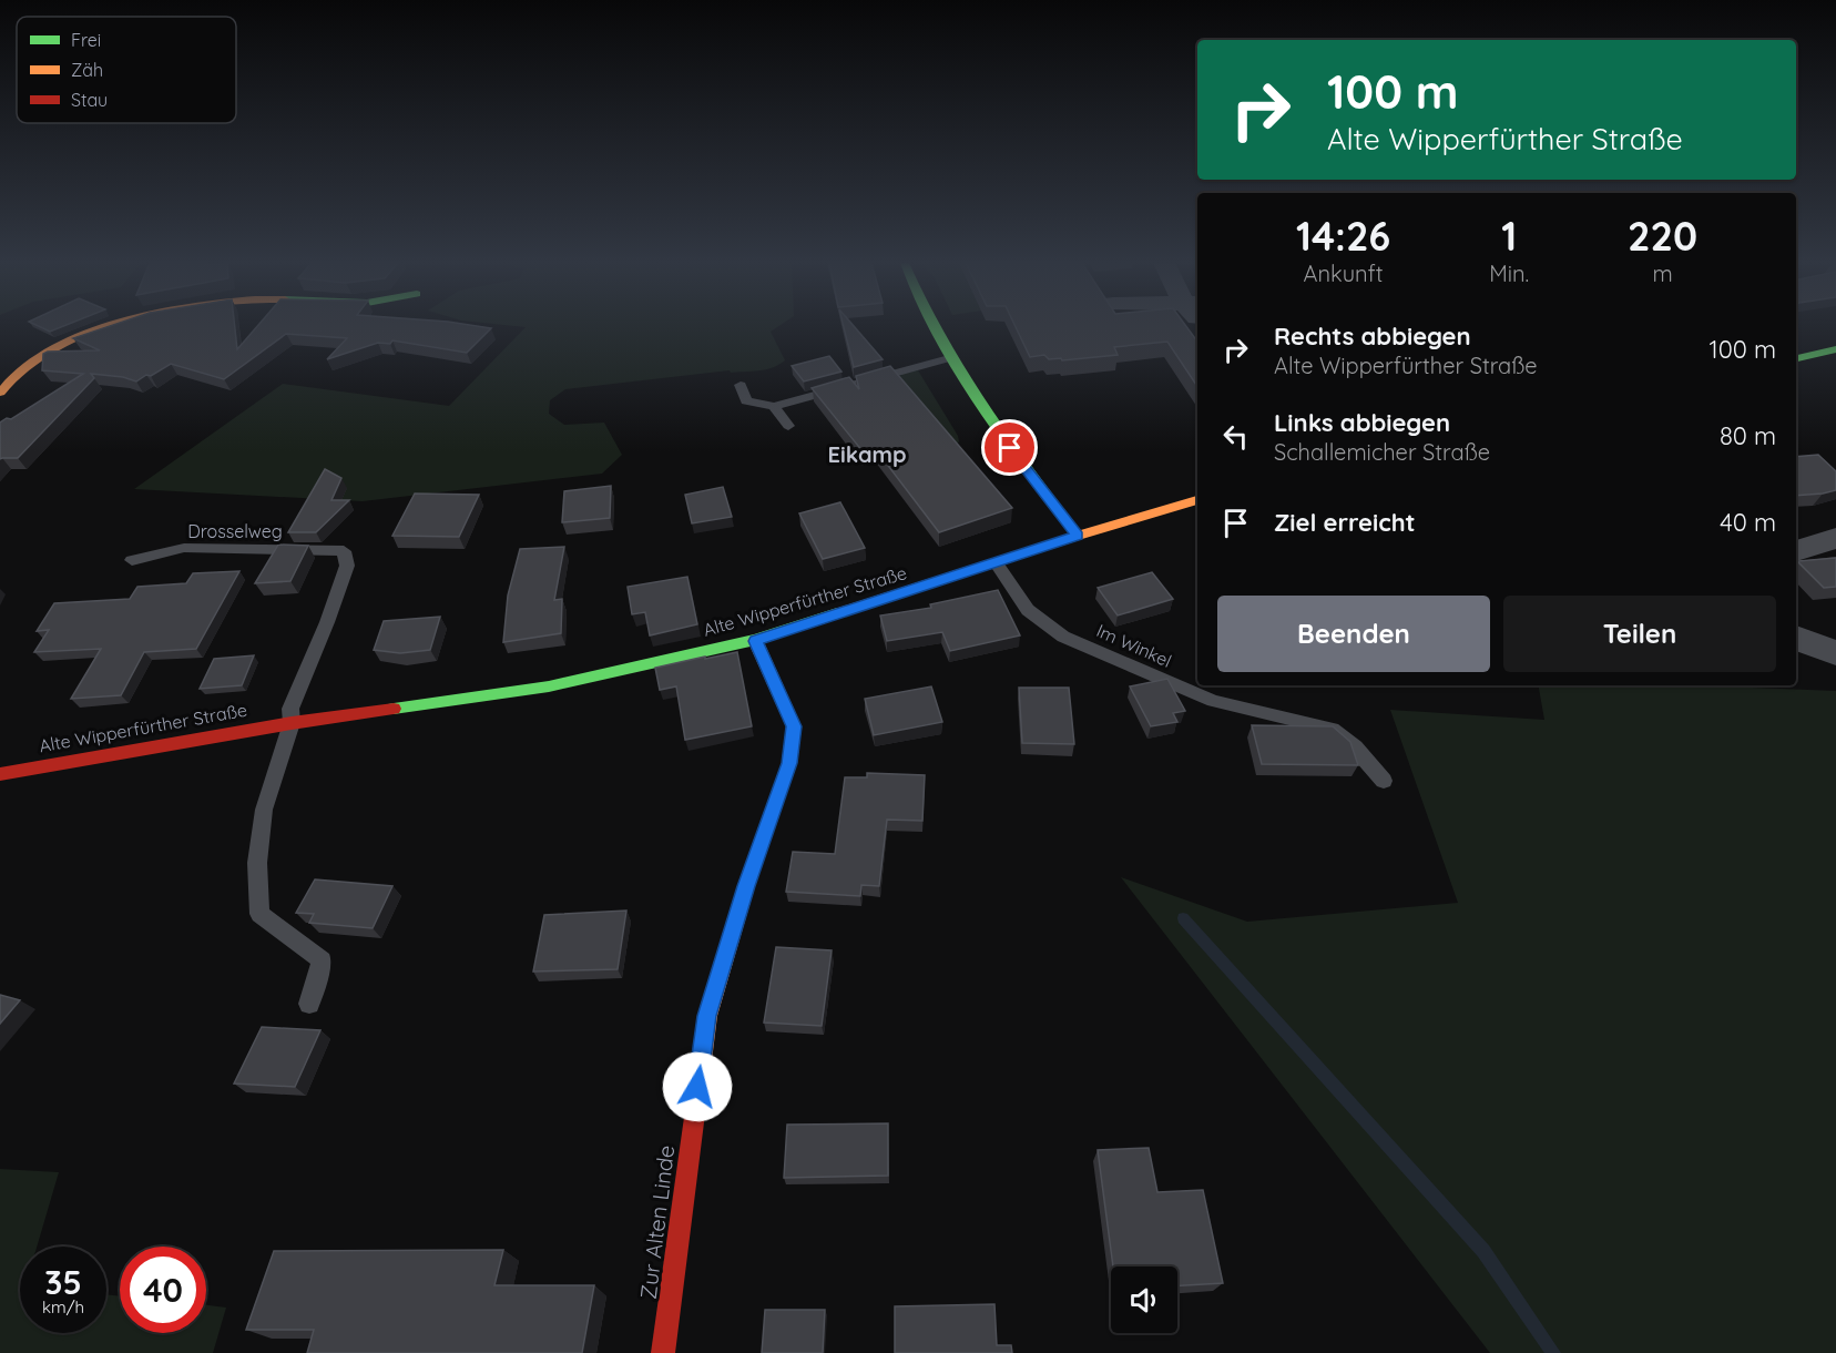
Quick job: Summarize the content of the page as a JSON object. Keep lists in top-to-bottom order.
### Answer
{
  "streets": {
    "street": ["Alte Wipperfürther Straße", "Zur Alten Linde"],
    "lane": ["Drosselweg", "Im Winkel"]
  },
  "crossings": [
    ["Drosselweg", "Alte Wipperfürther Straße"],
    ["Alte Wipperfürther Straße", "Im Winkel"],
    ["Alte Wipperfürther Straße", "Zur Alten Linde"]
  ],
  "districts": ["Eikamp"],
  "legend": ["Frei", "Zäh", "Stau"],
  "page": {
    "turn": ["100 m", "Alte Wipperfürther Straße"],
    "eta": [
      "14:26",
      "Ankunft",
      "1",
      "Min.",
      "220",
      "m"
    ],
    "list": [
      {
        "name": "Rechts abbiegen",
        "note": "Alte Wipperfürther Straße",
        "value": "100 m"
      },
      {
        "name": "Links abbiegen",
        "note": "Schallemicher Straße",
        "value": "80 m"
      },
      {
        "name": "Ziel erreicht",
        "value": "40 m"
      }
    ],
    "buttons": ["Beenden", "Teilen"],
    "speed": "35 km/h",
    "limit": "40"
  }
}
